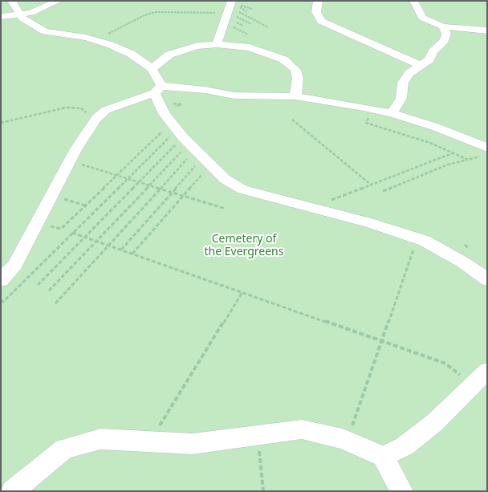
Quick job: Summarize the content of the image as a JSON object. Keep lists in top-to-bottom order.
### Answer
{
  "parks": ["Cemetery of the Evergreens"]
}
